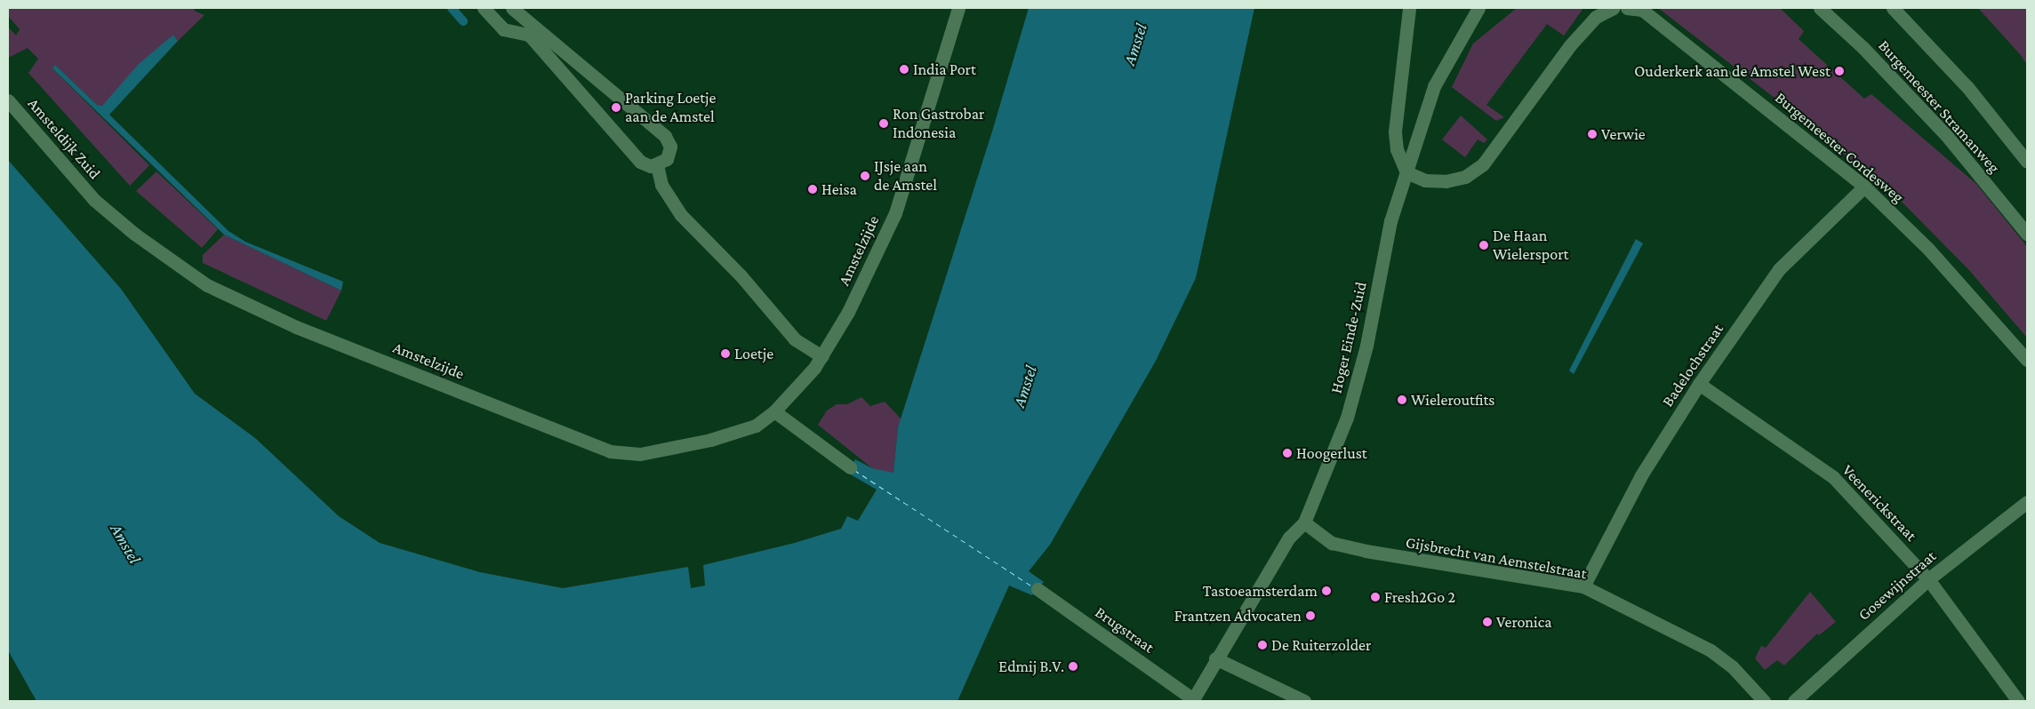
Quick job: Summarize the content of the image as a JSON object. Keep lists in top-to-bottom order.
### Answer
{
  "streets": {
    "street": [
      "Burgemeester Stramanweg",
      "Amsteldijk Zuid",
      "Burgemeester Cordesweg",
      "Amstelzijde",
      "Hoger Einde-Zuid",
      "Badelochstraat",
      "Veenerickstraat",
      "Gijsbrecht van Aemstelstraat",
      "Gosewijnstraat",
      "Brugstraat"
    ]
  },
  "crossings": [
    ["Amsteldijk Zuid", "Amstelzijde"],
    ["Burgemeester Cordesweg", "Badelochstraat"],
    ["Hoger Einde-Zuid", "Gijsbrecht van Aemstelstraat"],
    ["Hoger Einde-Zuid", "Brugstraat"],
    ["Badelochstraat", "Veenerickstraat"],
    ["Badelochstraat", "Gijsbrecht van Aemstelstraat"],
    ["Veenerickstraat", "Gosewijnstraat"]
  ],
  "water": ["Amstel"],
  "places": [
    "India Port",
    "Ouderkerk aan de Amstel West",
    "Parking Loetje aan de Amstel",
    "Ron Gastrobar Indonesia",
    "Verwie",
    "IJsje aan de Amstel",
    "Heisa",
    "De Haan Wielersport",
    "Loetje",
    "Wieleroutfits",
    "Hoogerlust",
    "Tastoeamsterdam",
    "Fresh2Go 2",
    "Frantzen Advocaten",
    "Veronica",
    "De Ruiterzolder",
    "Edmij B.V."
  ]
}
